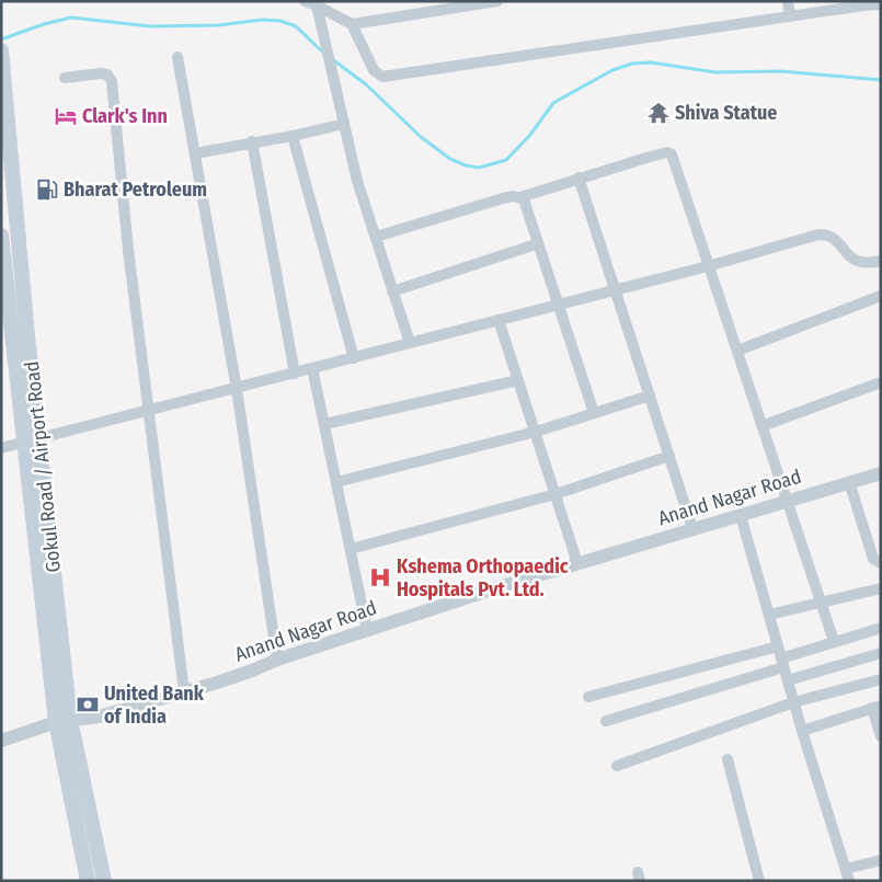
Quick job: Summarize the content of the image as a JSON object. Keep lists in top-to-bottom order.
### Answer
{
  "streets": {
    "main road": ["Gokul Road / Airport Road"],
    "street": ["Anand Nagar Road"]
  },
  "crossings": [
    ["Gokul Road / Airport Road", "Anand Nagar Road"]
  ],
  "places": {
    "temple": ["Shiva Statue"],
    "hotel": ["Clark's Inn"],
    "fuel station": ["Bharat Petroleum"],
    "hospital": ["Kshema Orthopaedic Hospitals Pvt. Ltd."],
    "bank": ["United Bank of India"]
  }
}
